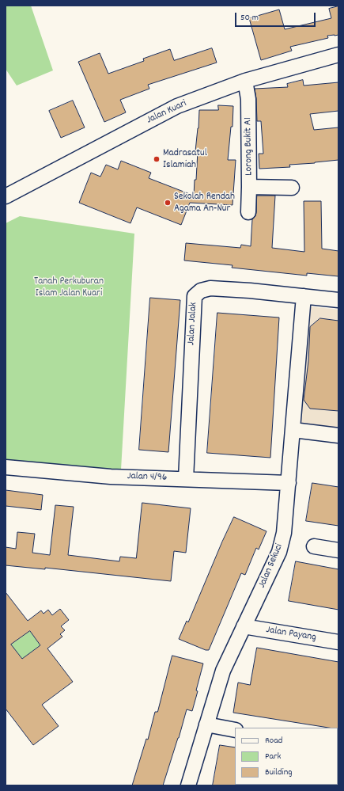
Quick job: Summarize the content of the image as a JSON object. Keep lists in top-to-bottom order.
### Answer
{
  "streets": {
    "street": [
      "Jalan Kuari",
      "Lorong Bukit A1",
      "Jalan Jalak",
      "Jalan 4/96",
      "Jalan Sekuci",
      "Jalan Payang"
    ]
  },
  "crossings": [
    ["Jalan Kuari", "Lorong Bukit A1"],
    ["Jalan Jalak", "Jalan 4/96"],
    ["Jalan Jalak", "Jalan Sekuci"],
    ["Jalan 4/96", "Jalan Sekuci"],
    ["Jalan Sekuci", "Jalan Payang"]
  ],
  "parks": ["Tanah Perkuburan Islam Jalan Kuari"],
  "places": ["Madrasatul Islamiah", "Sekolah Rendah Agama An-Nur"],
  "legend": ["Road", "Park", "Building"],
  "scale_bar": "50 m"
}
